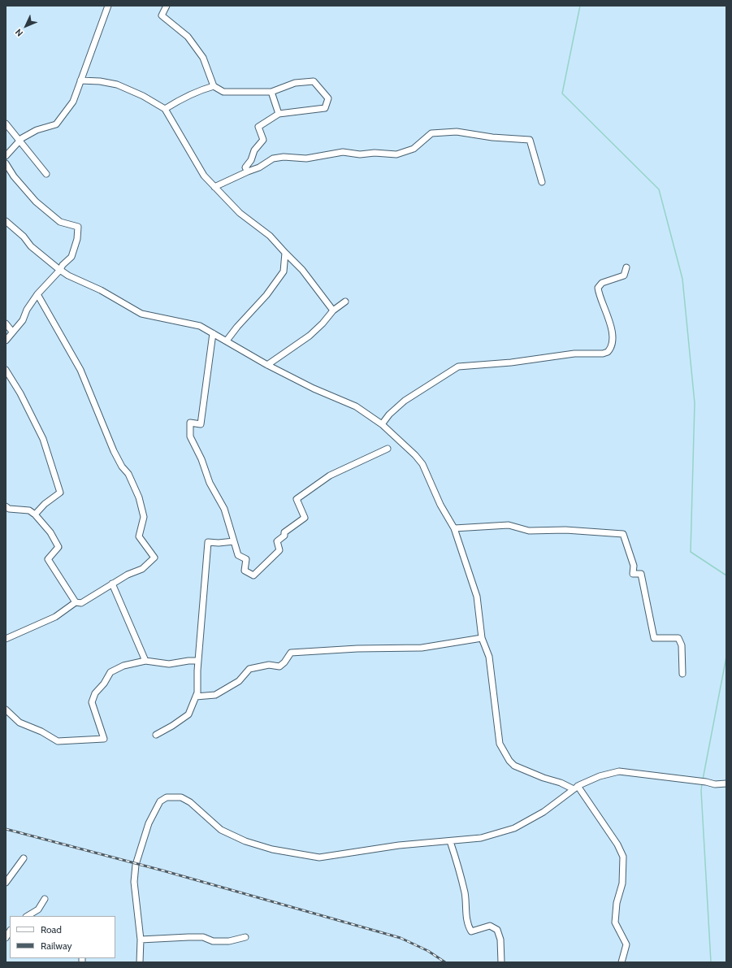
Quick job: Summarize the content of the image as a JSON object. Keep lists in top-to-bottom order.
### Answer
{
  "legend": ["Road", "Railway"],
  "north": "bottom left"
}
